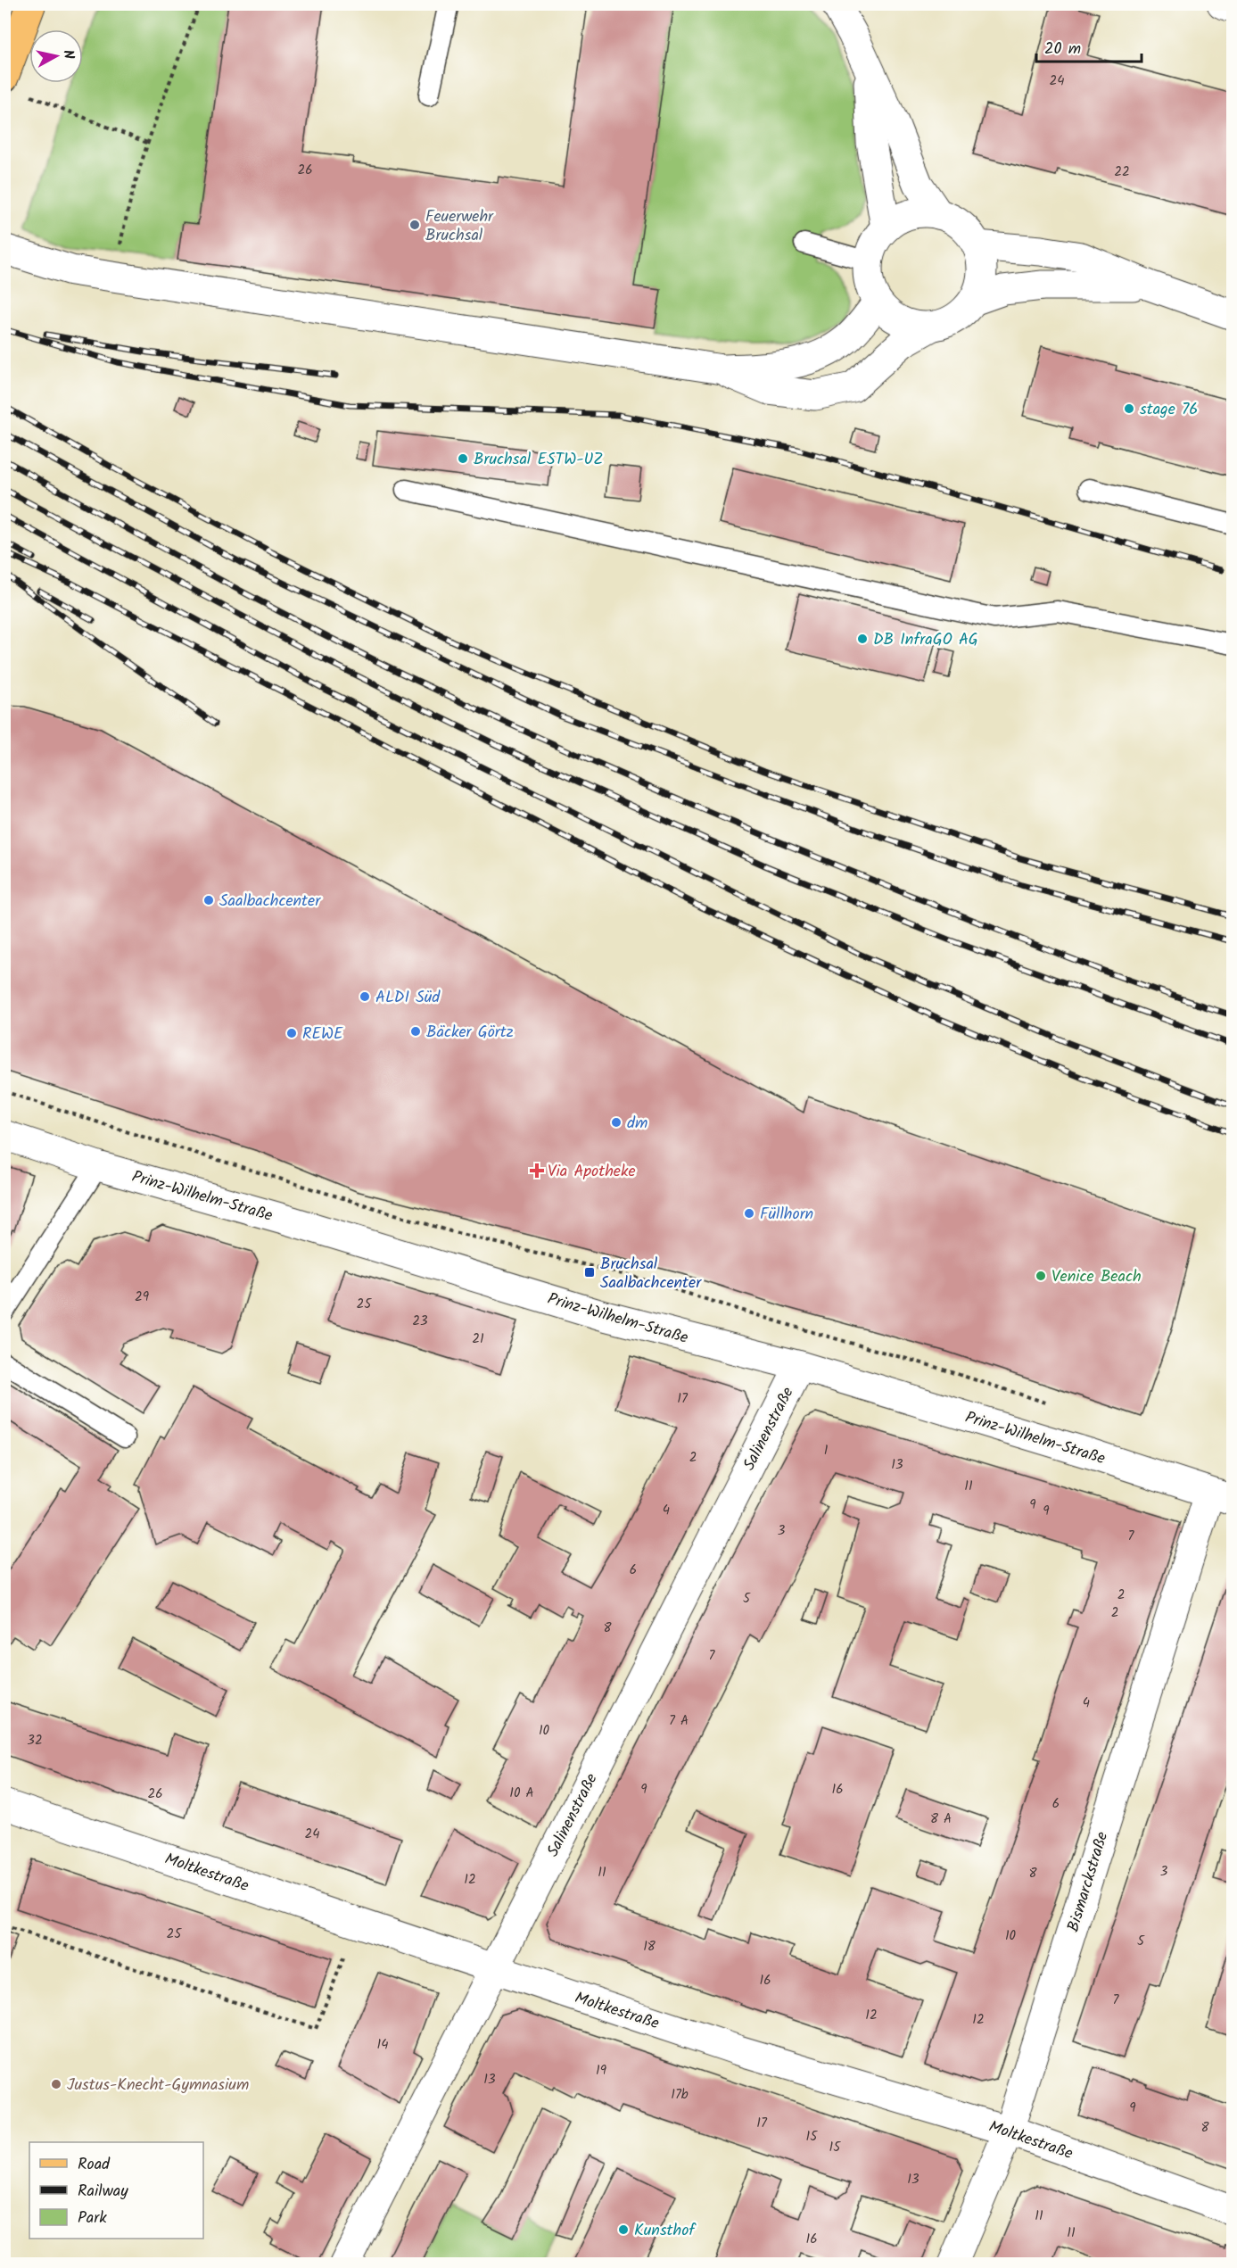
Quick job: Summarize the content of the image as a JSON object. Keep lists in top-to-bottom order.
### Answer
{
  "streets": {
    "street": [
      "Prinz-Wilhelm-Straße",
      "Salinenstraße",
      "Moltkestraße",
      "Bismarckstraße"
    ]
  },
  "crossings": [
    ["Prinz-Wilhelm-Straße", "Salinenstraße"],
    ["Prinz-Wilhelm-Straße", "Bismarckstraße"],
    ["Salinenstraße", "Moltkestraße"],
    ["Moltkestraße", "Bismarckstraße"]
  ],
  "places": {
    "other": [
      "Feuerwehr Bruchsal",
      "stage 76",
      "Bruchsal ESTW-UZ",
      "DB InfraGO AG",
      "Saalbachcenter",
      "ALDI Süd",
      "Bäcker Görtz",
      "REWE",
      "dm",
      "Füllhorn",
      "Venice Beach",
      "Justus-Knecht-Gymnasium",
      "Kunsthof"
    ],
    "health": ["Via Apotheke"],
    "transit": ["Bruchsal Saalbachcenter"]
  },
  "house_numbers": [
    "24",
    "26",
    "22",
    "29",
    "25",
    "23",
    "21",
    "17",
    "1",
    "2",
    "13",
    "11",
    "9",
    "4",
    "9",
    "3",
    "7",
    "6",
    "2",
    "5",
    "2",
    "8",
    "7",
    "4",
    "7 A",
    "10",
    "32",
    "9",
    "16",
    "10 A",
    "26",
    "6",
    "8 A",
    "24",
    "3",
    "11",
    "8",
    "12",
    "25",
    "10",
    "5",
    "18",
    "16",
    "7",
    "12",
    "12",
    "14",
    "19",
    "13",
    "17b",
    "9",
    "17",
    "8",
    "15",
    "15",
    "13",
    "11",
    "11",
    "16"
  ],
  "legend": ["Road", "Railway", "Park"],
  "scale_bar": "20 m",
  "north": "right"
}
